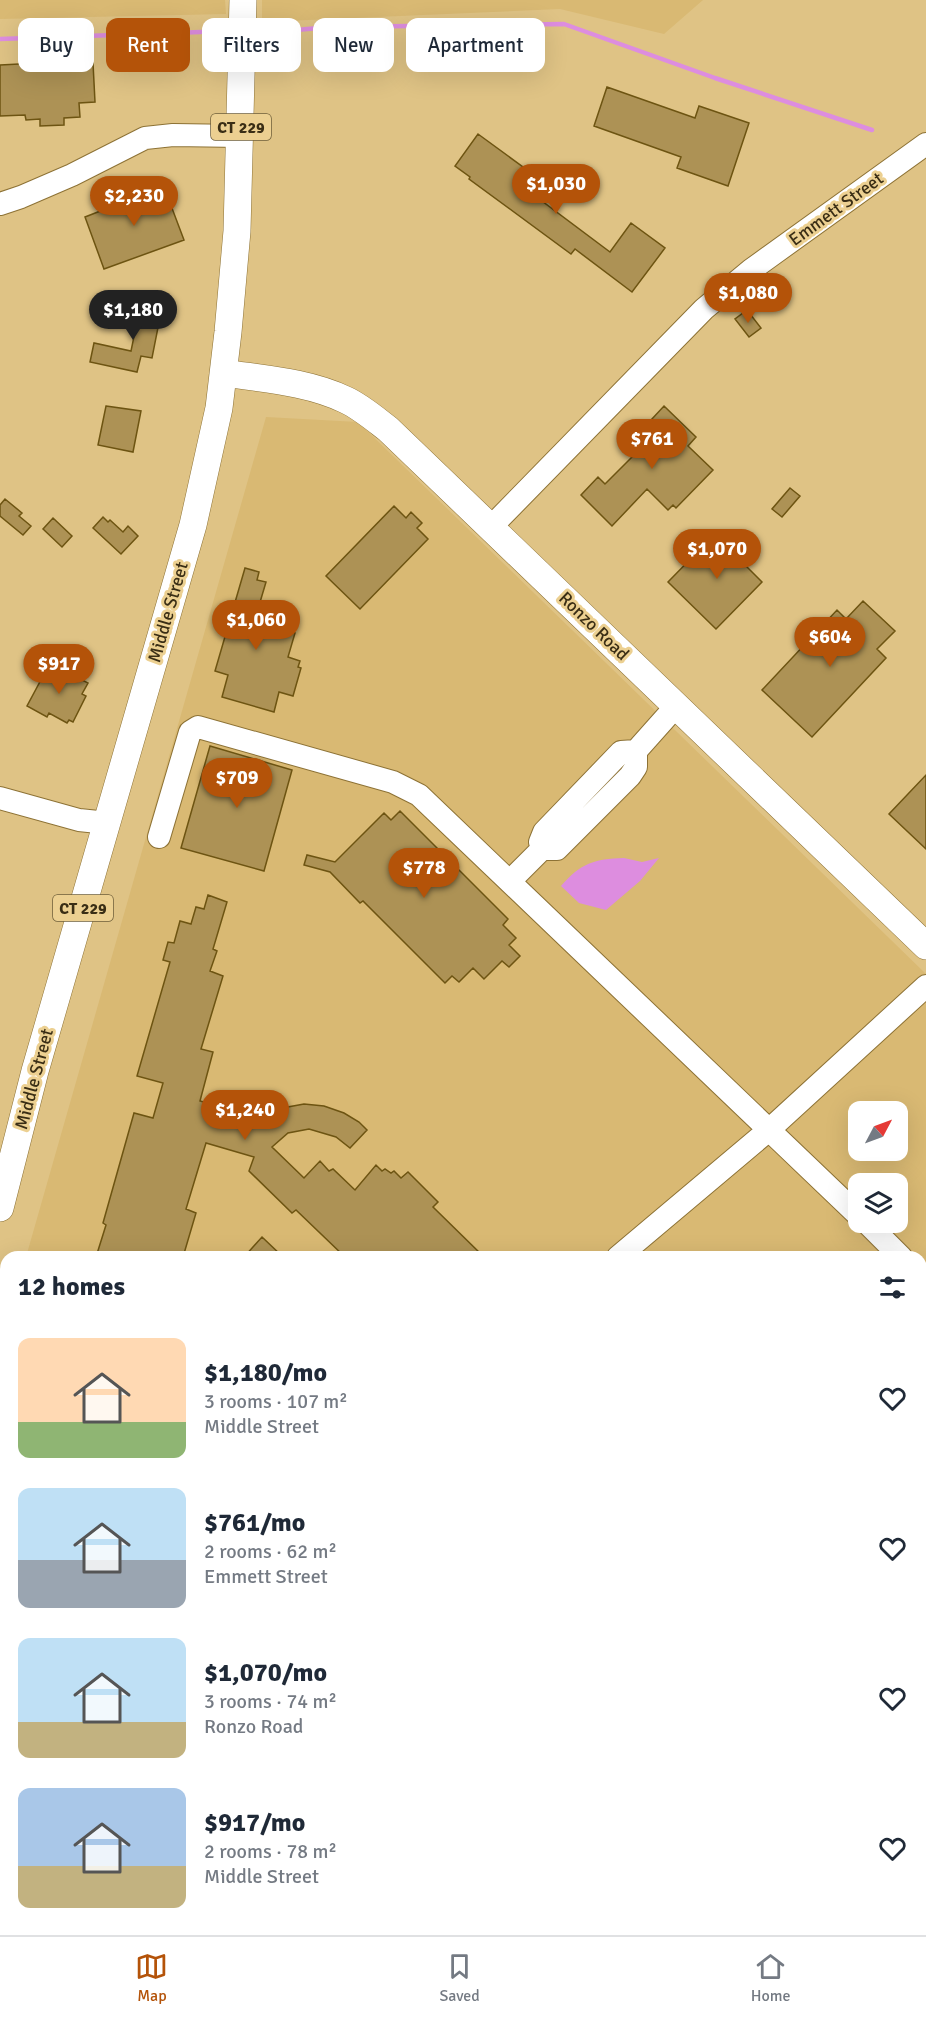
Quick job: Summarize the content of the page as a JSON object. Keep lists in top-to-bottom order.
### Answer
{
  "streets": {
    "main road": ["CT 229", "Middle Street", "Ronzo Road"],
    "street": ["Emmett Street"]
  },
  "crossings": [
    ["Emmett Street", "Ronzo Road"],
    ["Middle Street", "Ronzo Road"]
  ],
  "north": "top right",
  "page": {
    "chip": [
      "Buy",
      "Rent",
      "Filters",
      "New",
      "Apartment"
    ],
    "price": [
      "$1,030",
      "$2,230",
      "$1,080",
      "$1,180",
      "$761",
      "$1,070",
      "$1,060",
      "$604",
      "$917",
      "$709",
      "$778",
      "$1,240"
    ],
    "heading": "12 homes",
    "list": [
      {
        "name": "$1,180/mo",
        "note": "3 rooms · 107 m² · Middle Street"
      },
      {
        "name": "$761/mo",
        "note": "2 rooms · 62 m² · Emmett Street"
      },
      {
        "name": "$1,070/mo",
        "note": "3 rooms · 74 m² · Ronzo Road"
      },
      {
        "name": "$917/mo",
        "note": "2 rooms · 78 m² · Middle Street"
      }
    ],
    "tabs": ["Map", "Saved", "Home"]
  }
}
